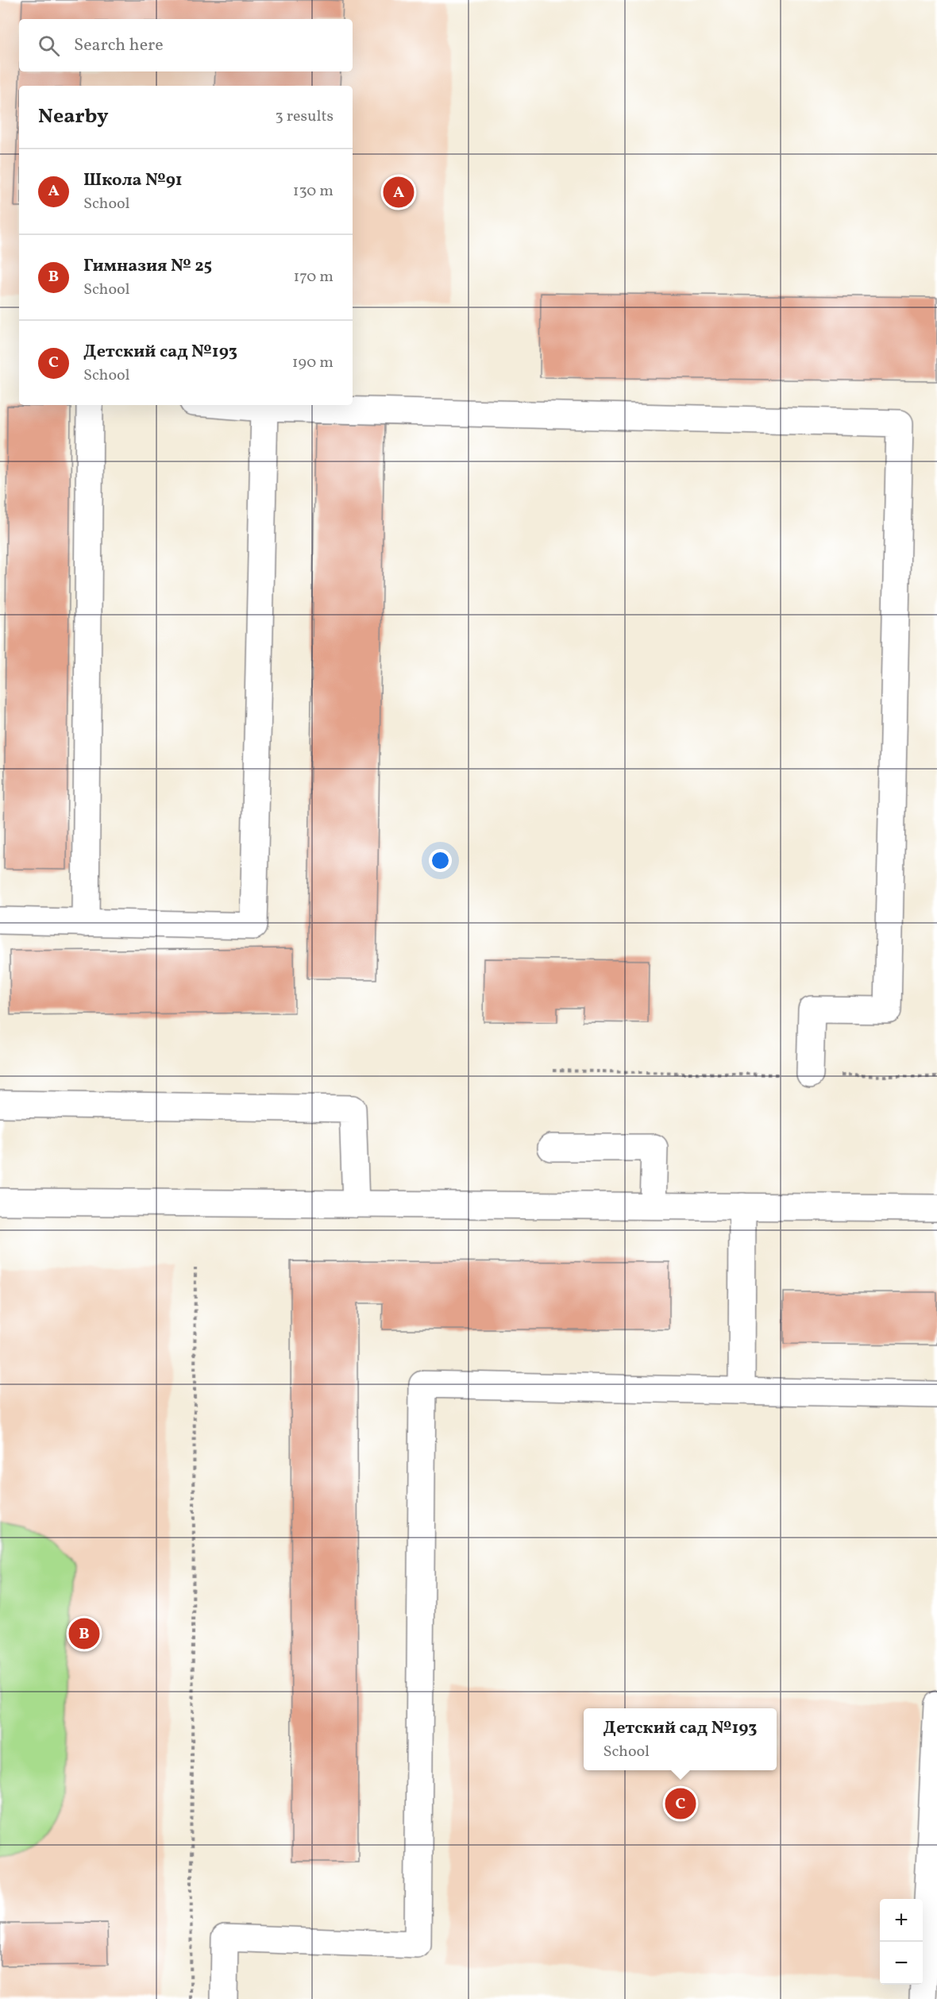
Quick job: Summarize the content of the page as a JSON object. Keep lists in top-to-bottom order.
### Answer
{
  "page": {
    "search": "Search here",
    "heading": ["Nearby", "3 results"],
    "list": [
      {
        "mark": "A",
        "name": "Школа №91",
        "note": "School",
        "value": "130 m"
      },
      {
        "mark": "B",
        "name": "Гимназия № 25",
        "note": "School",
        "value": "170 m"
      },
      {
        "mark": "C",
        "name": "Детский сад №193",
        "note": "School",
        "value": "190 m"
      }
    ],
    "pins": ["A", "B", "C"],
    "popup": ["Детский сад №193", "School"],
    "map_buttons": ["+", "−"]
  }
}
